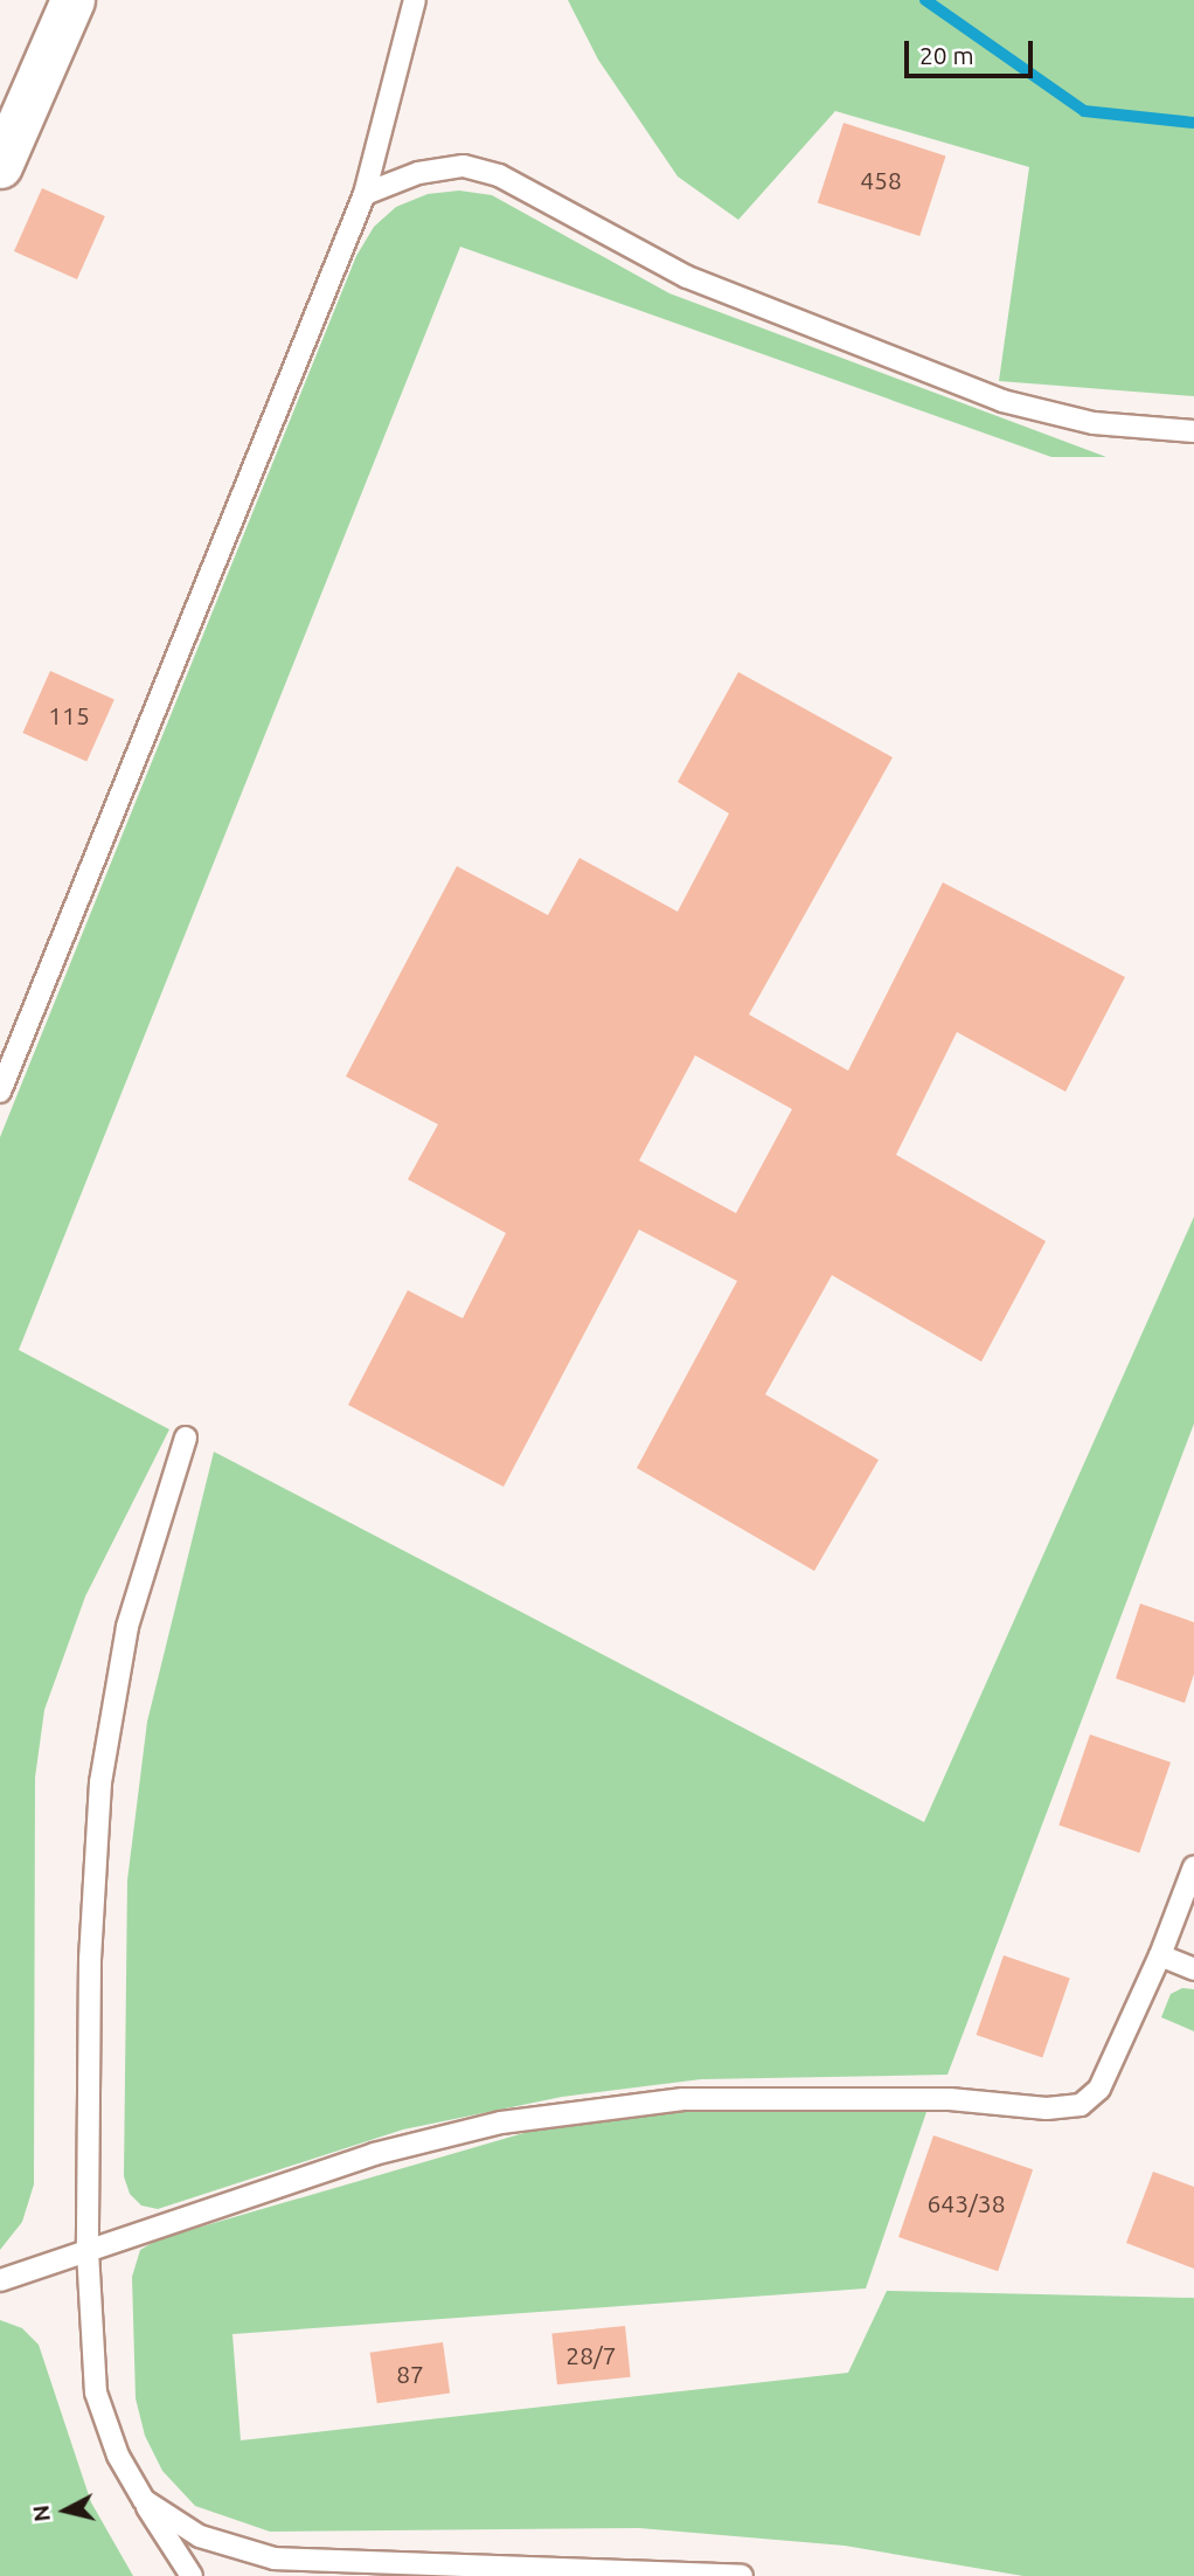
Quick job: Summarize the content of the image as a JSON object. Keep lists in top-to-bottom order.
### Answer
{
  "house_numbers": [
    "458",
    "115",
    "643/38",
    "28/7",
    "87"
  ],
  "scale_bar": "20 m",
  "north": "left"
}
